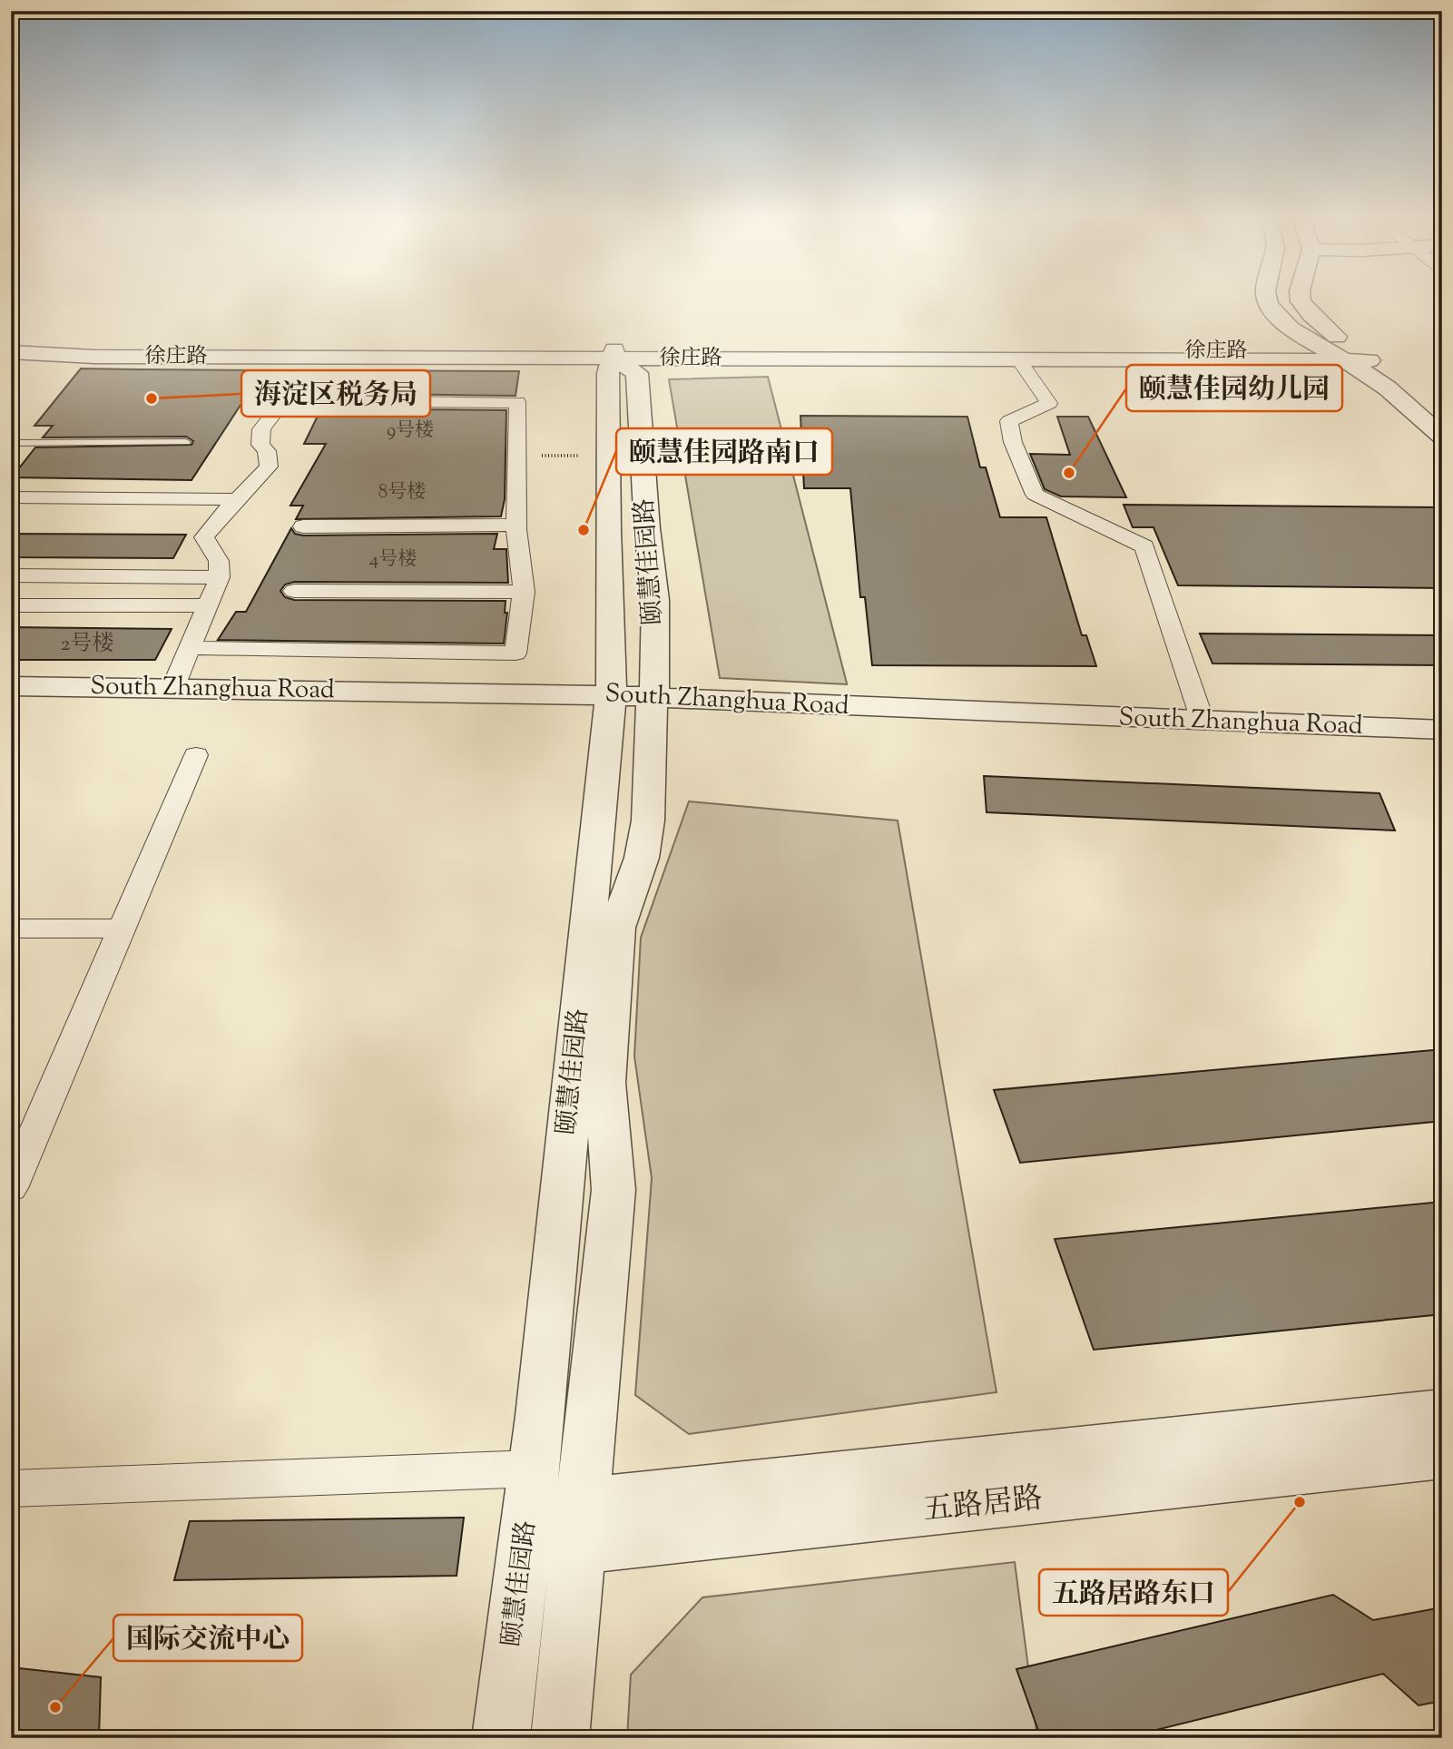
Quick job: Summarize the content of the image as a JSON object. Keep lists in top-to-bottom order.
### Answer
{
  "streets": {
    "street": [
      "徐庄路",
      "颐慧佳园路",
      "South Zhanghua Road",
      "五路居路"
    ]
  },
  "crossings": [
    ["徐庄路", "颐慧佳园路"],
    ["颐慧佳园路", "South Zhanghua Road"],
    ["颐慧佳园路", "五路居路"]
  ],
  "places": [
    "海淀区税务局",
    "颐慧佳园幼儿园",
    "颐慧佳园路南口",
    "五路居路东口",
    "国际交流中心"
  ],
  "house_numbers": [
    "9号楼",
    "8号楼",
    "4号楼",
    "2号楼"
  ]
}
